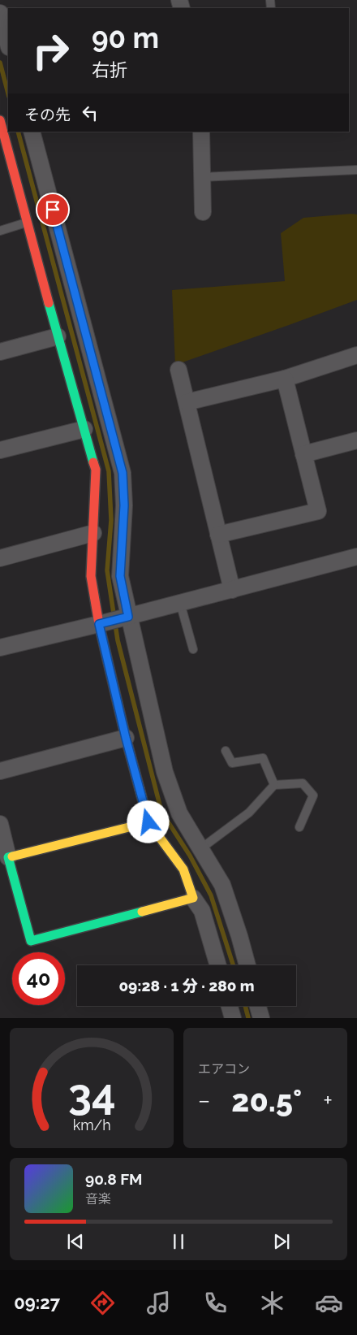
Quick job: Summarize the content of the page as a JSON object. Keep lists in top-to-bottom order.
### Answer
{
  "page": {
    "turn": ["90 m", "右折"],
    "then": "その先",
    "limit": "40",
    "trip": "09:28 · 1 分 · 280 m",
    "tile": "エアコン",
    "heat": ["−", "20.5°", "+"],
    "song": ["90.8 FM", "音楽"],
    "tabs": "09:27",
    "gauge": ["34", "km/h"]
  }
}
